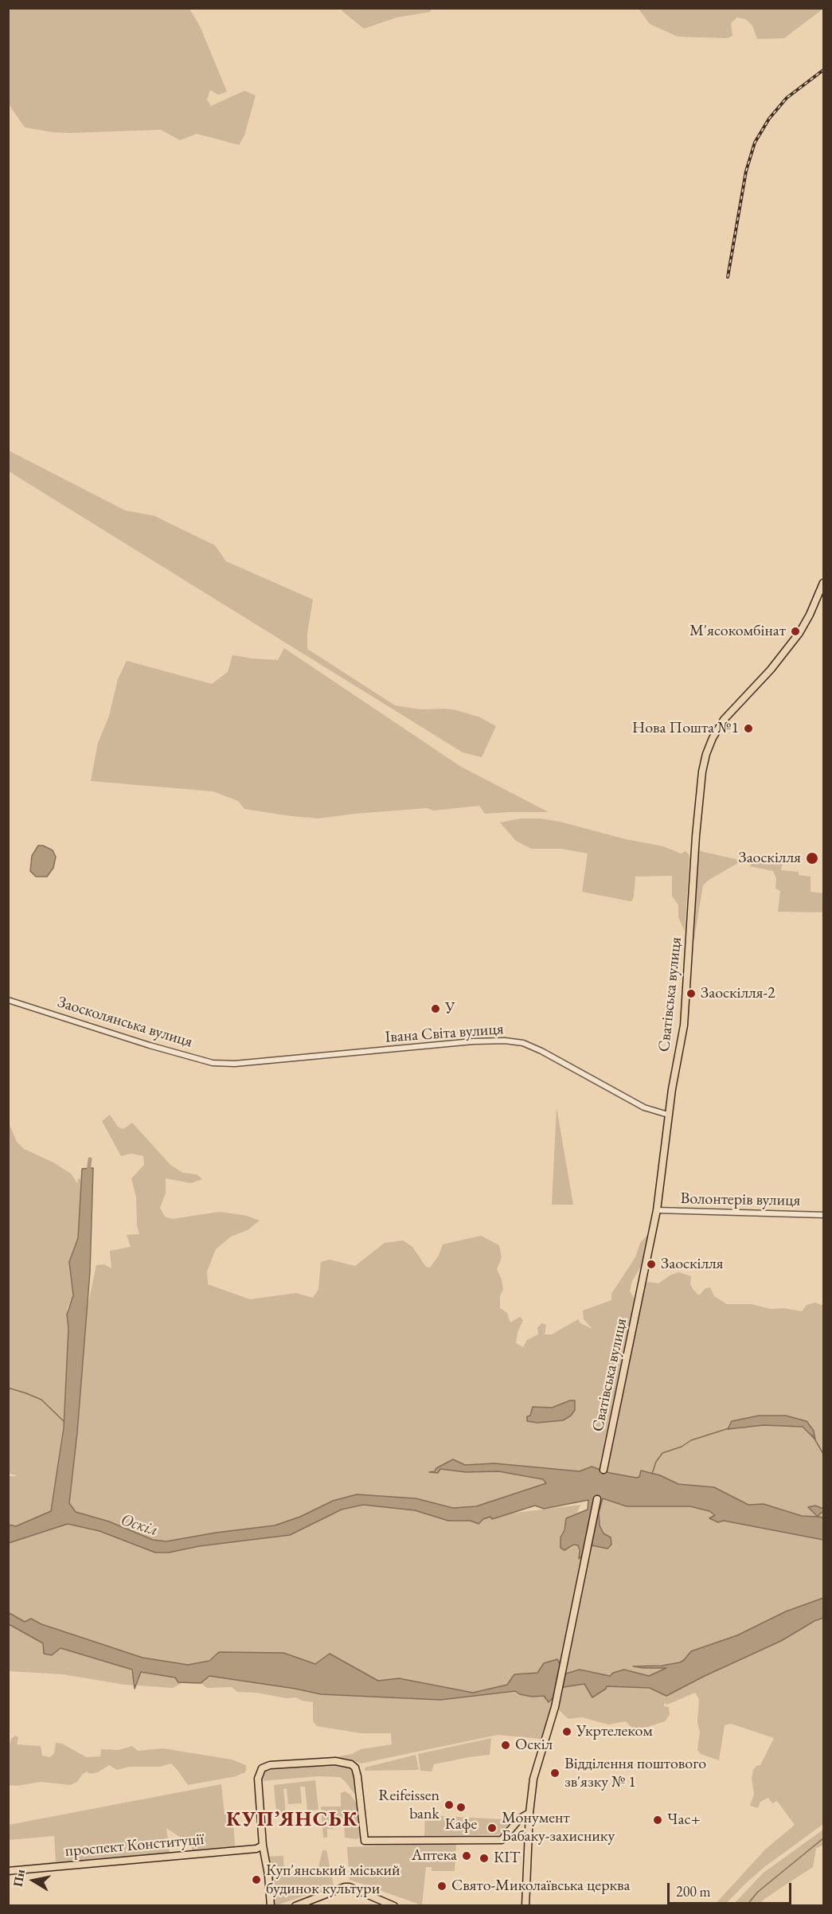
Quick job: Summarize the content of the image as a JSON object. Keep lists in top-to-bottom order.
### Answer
{
  "streets": {
    "main road": ["Сватівська вулиця", "проспект Конституції"],
    "street": ["Заосколянська вулиця", "Івана Світа вулиця", "Волонтерів вулиця"]
  },
  "crossings": [
    ["Сватівська вулиця", "Івана Світа вулиця"],
    ["Сватівська вулиця", "Волонтерів вулиця"],
    ["Заосколянська вулиця", "Івана Світа вулиця"]
  ],
  "districts": ["КУП’ЯНСЬК"],
  "water": ["Оскіл"],
  "places": [
    "М'ясокомбінат",
    "Нова Пошта №1",
    "Заоскiлля",
    "Заоскілля-2",
    "У",
    "Заоскілля",
    "Укртелеком",
    "Оскіл",
    "Відділення поштового зв'язку № 1",
    "Reifeissen bank",
    "Кафе",
    "Час+",
    "Монумент Бабаку-захиснику",
    "Аптека",
    "КІТ",
    "Куп'янський міський будинок культури",
    "Свято-Миколаївська церква"
  ],
  "scale_bar": "200 m",
  "north": "left"
}
